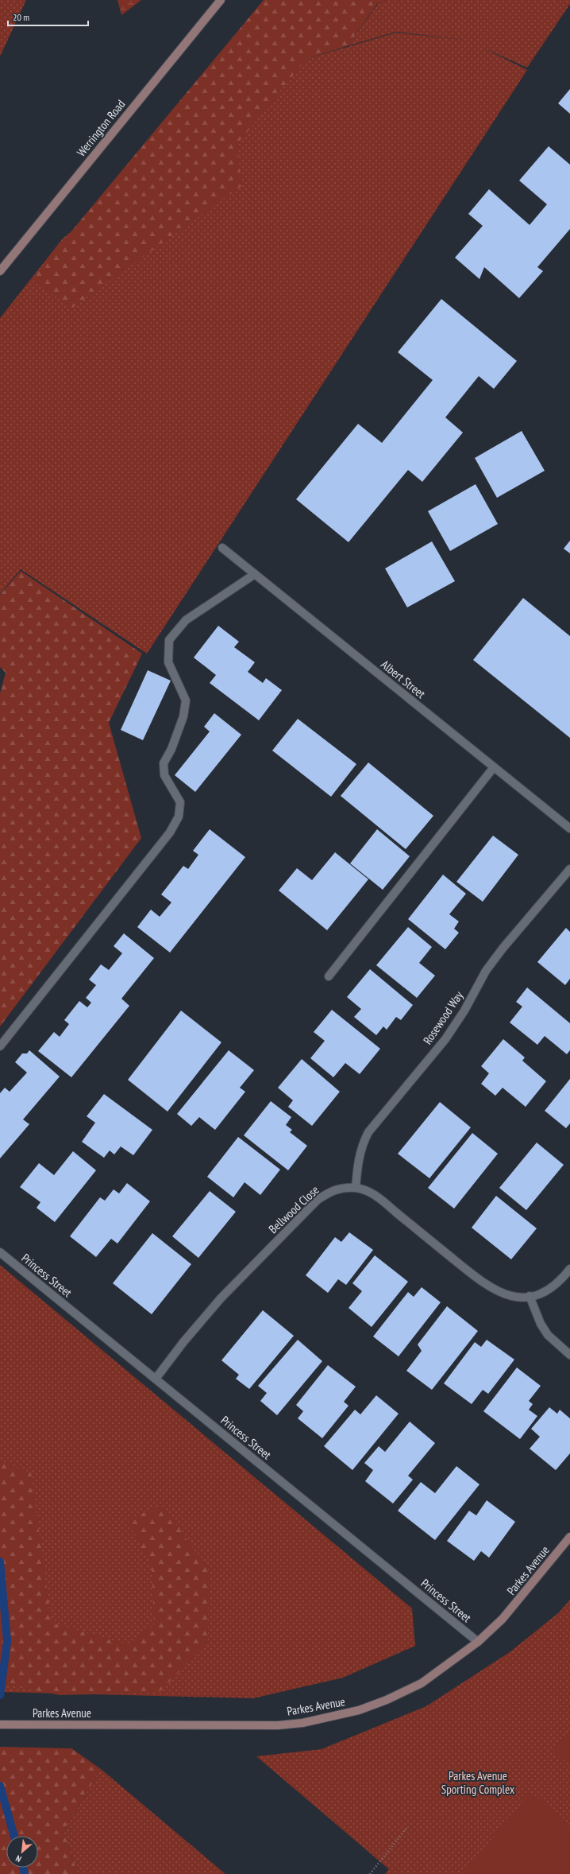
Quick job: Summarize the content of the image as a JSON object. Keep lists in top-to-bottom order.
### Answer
{
  "streets": {
    "street": [
      "Werrington Road",
      "Albert Street",
      "Rosewood Way",
      "Bellwood Close",
      "Princess Street",
      "Parkes Avenue"
    ]
  },
  "crossings": [
    ["Rosewood Way", "Bellwood Close"],
    ["Bellwood Close", "Princess Street"],
    ["Princess Street", "Parkes Avenue"]
  ],
  "parks": ["Parkes Avenue Sporting Complex"],
  "scale_bar": "20 m",
  "north": "bottom left"
}
